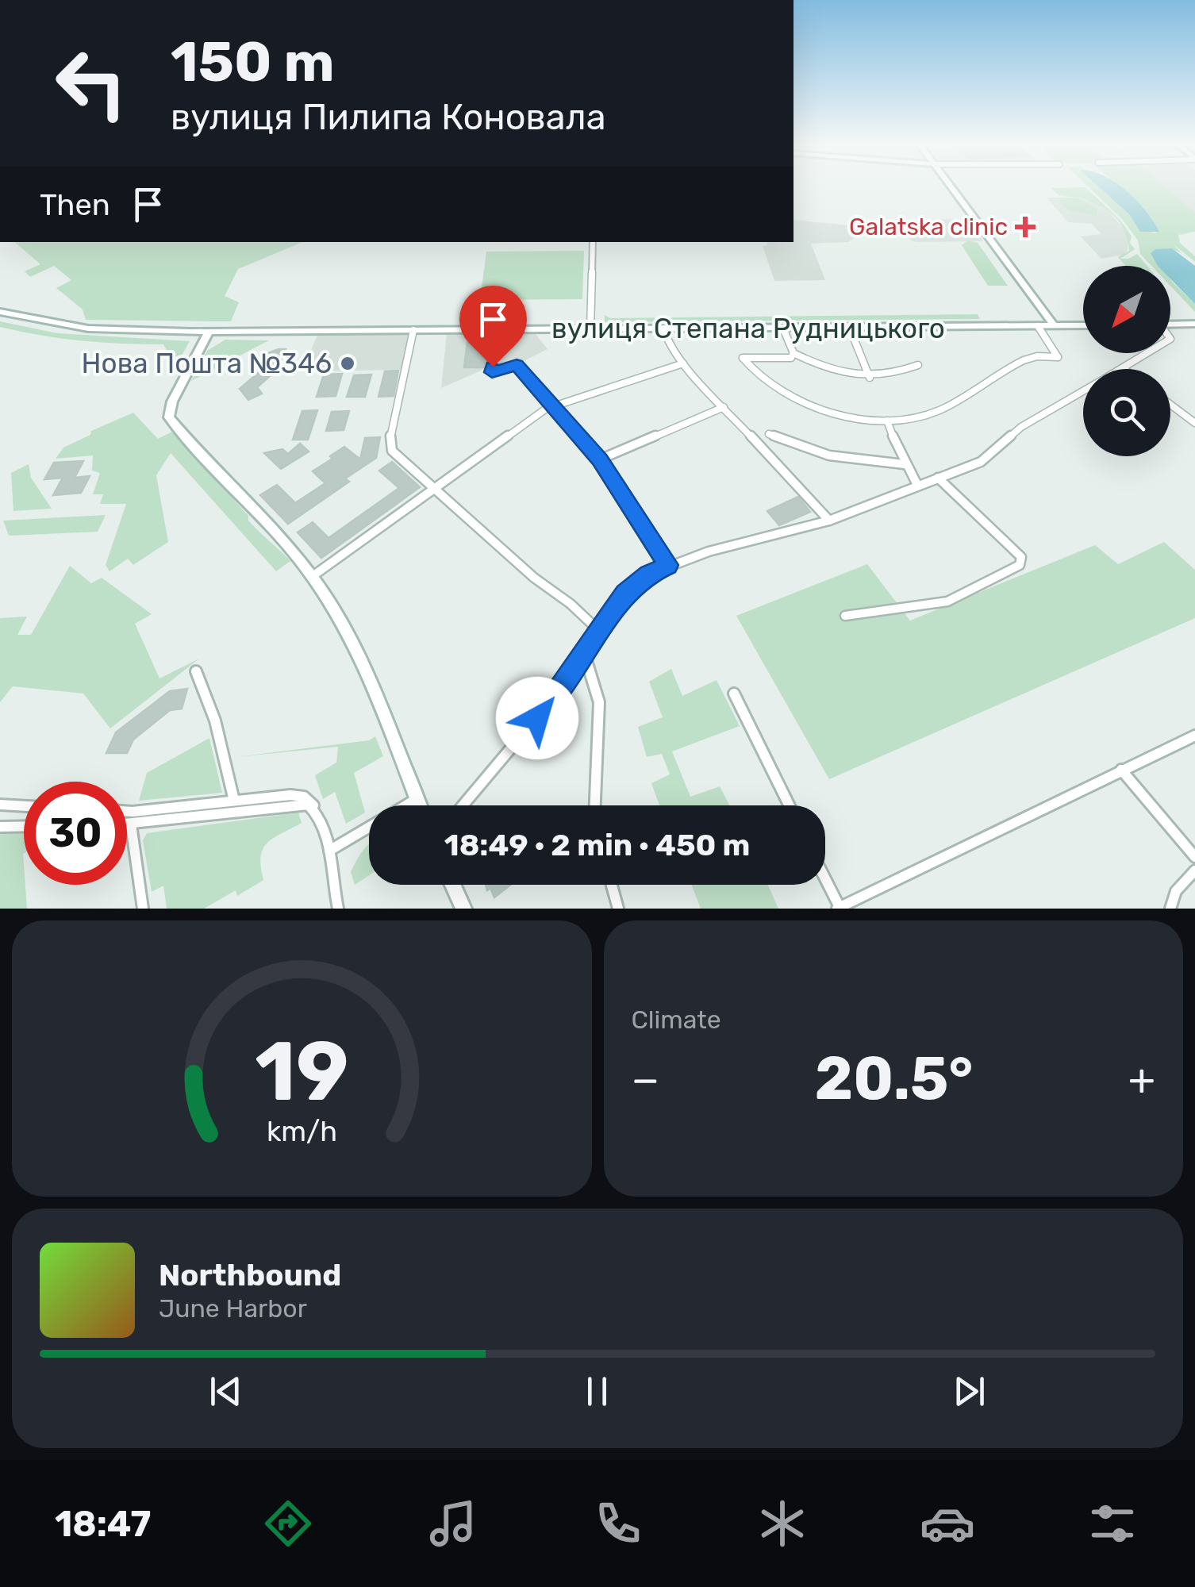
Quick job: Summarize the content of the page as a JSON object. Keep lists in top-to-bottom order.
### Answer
{
  "streets": {
    "street": ["вулиця Степана Рудницького"]
  },
  "places": {
    "health": ["Galatska clinic"],
    "other": ["Нова Пошта №346"]
  },
  "north": "bottom left",
  "page": {
    "turn": ["150 m", "вулиця Пилипа Коновала"],
    "then": "Then",
    "limit": "30",
    "trip": "18:49 · 2 min · 450 m",
    "tile": "Climate",
    "heat": ["−", "20.5°", "+"],
    "song": ["Northbound", "June Harbor"],
    "tabs": "18:47",
    "gauge": ["19", "km/h"]
  }
}
